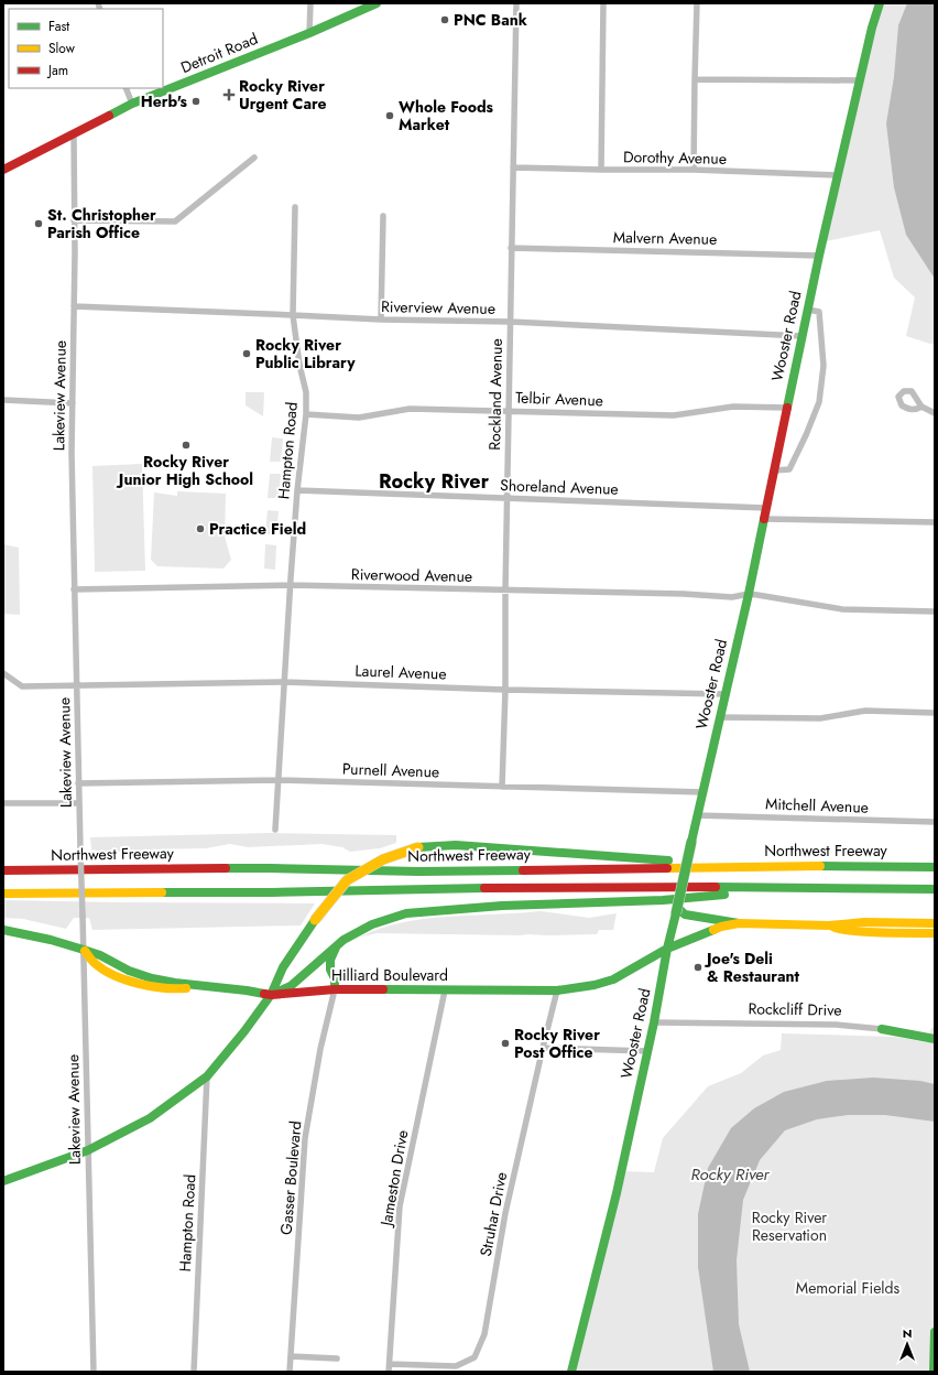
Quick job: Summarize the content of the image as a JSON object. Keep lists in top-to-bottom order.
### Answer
{
  "streets": {
    "main road": [
      "Detroit Road",
      "Wooster Road",
      "Northwest Freeway",
      "Hilliard Boulevard",
      "Rockcliff Drive"
    ],
    "street": [
      "Dorothy Avenue",
      "Malvern Avenue",
      "Riverview Avenue",
      "Rockland Avenue",
      "Lakeview Avenue",
      "Telbir Avenue",
      "Hampton Road",
      "Shoreland Avenue",
      "Riverwood Avenue",
      "Laurel Avenue",
      "Purnell Avenue",
      "Mitchell Avenue",
      "Gasser Boulevard",
      "Jameston Drive",
      "Struhar Drive"
    ]
  },
  "crossings": [
    ["Detroit Road", "Lakeview Avenue"],
    ["Dorothy Avenue", "Wooster Road"],
    ["Dorothy Avenue", "Rockland Avenue"],
    ["Malvern Avenue", "Wooster Road"],
    ["Malvern Avenue", "Rockland Avenue"],
    ["Riverview Avenue", "Wooster Road"],
    ["Riverview Avenue", "Rockland Avenue"],
    ["Riverview Avenue", "Lakeview Avenue"],
    ["Riverview Avenue", "Hampton Road"],
    ["Wooster Road", "Telbir Avenue"],
    ["Wooster Road", "Shoreland Avenue"],
    ["Wooster Road", "Riverwood Avenue"],
    ["Wooster Road", "Laurel Avenue"],
    ["Wooster Road", "Purnell Avenue"],
    ["Wooster Road", "Mitchell Avenue"],
    ["Wooster Road", "Hilliard Boulevard"],
    ["Wooster Road", "Rockcliff Drive"],
    ["Rockland Avenue", "Telbir Avenue"],
    ["Rockland Avenue", "Shoreland Avenue"],
    ["Rockland Avenue", "Riverwood Avenue"],
    ["Rockland Avenue", "Laurel Avenue"],
    ["Rockland Avenue", "Purnell Avenue"],
    ["Lakeview Avenue", "Riverwood Avenue"],
    ["Lakeview Avenue", "Laurel Avenue"],
    ["Lakeview Avenue", "Purnell Avenue"],
    ["Lakeview Avenue", "Hilliard Boulevard"],
    ["Telbir Avenue", "Hampton Road"],
    ["Hampton Road", "Shoreland Avenue"],
    ["Hampton Road", "Riverwood Avenue"],
    ["Hampton Road", "Laurel Avenue"],
    ["Hampton Road", "Purnell Avenue"],
    ["Hilliard Boulevard", "Gasser Boulevard"],
    ["Hilliard Boulevard", "Jameston Drive"],
    ["Hilliard Boulevard", "Struhar Drive"],
    ["Jameston Drive", "Struhar Drive"]
  ],
  "districts": ["Rocky River"],
  "water": ["Rocky River"],
  "parks": ["Rocky River Reservation", "Memorial Fields"],
  "places": {
    "other": [
      "PNC Bank",
      "Herb's",
      "Whole Foods Market",
      "St. Christopher Parish Office",
      "Rocky River Public Library",
      "Rocky River Junior High School",
      "Practice Field",
      "Joe's Deli & Restaurant",
      "Rocky River Post Office"
    ],
    "health": ["Rocky River Urgent Care"]
  },
  "legend": ["Fast", "Slow", "Jam"],
  "north": "top"
}
